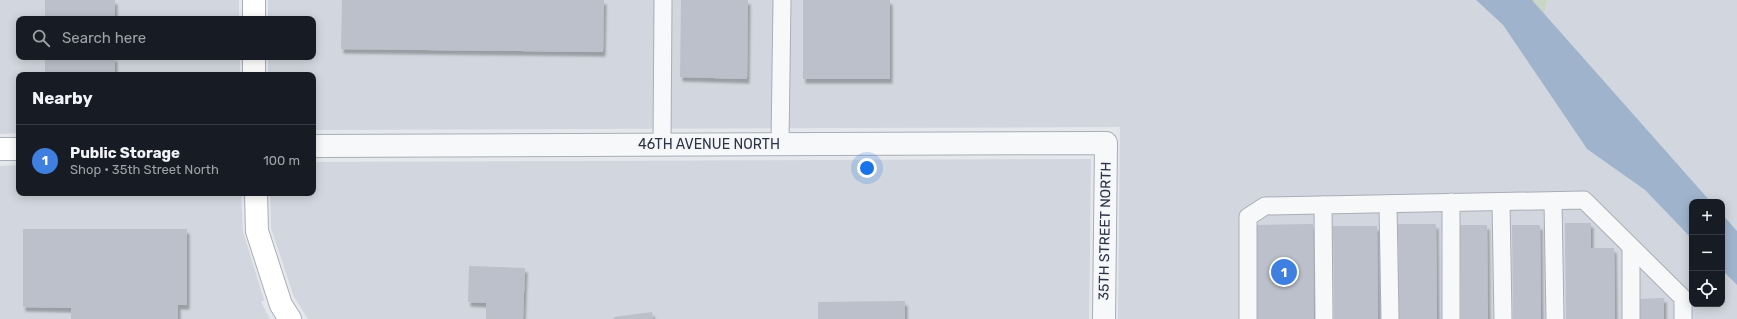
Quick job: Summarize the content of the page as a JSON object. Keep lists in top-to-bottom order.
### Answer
{
  "streets": {
    "street": ["46TH AVENUE NORTH", "35TH STREET NORTH"]
  },
  "crossings": [
    ["46TH AVENUE NORTH", "35TH STREET NORTH"]
  ],
  "page": {
    "search": "Search here",
    "heading": "Nearby",
    "list": [
      {
        "mark": "1",
        "name": "Public Storage",
        "note": "Shop · 35th Street North",
        "value": "100 m"
      }
    ],
    "map_buttons": ["+", "−"],
    "pins": "1"
  }
}
